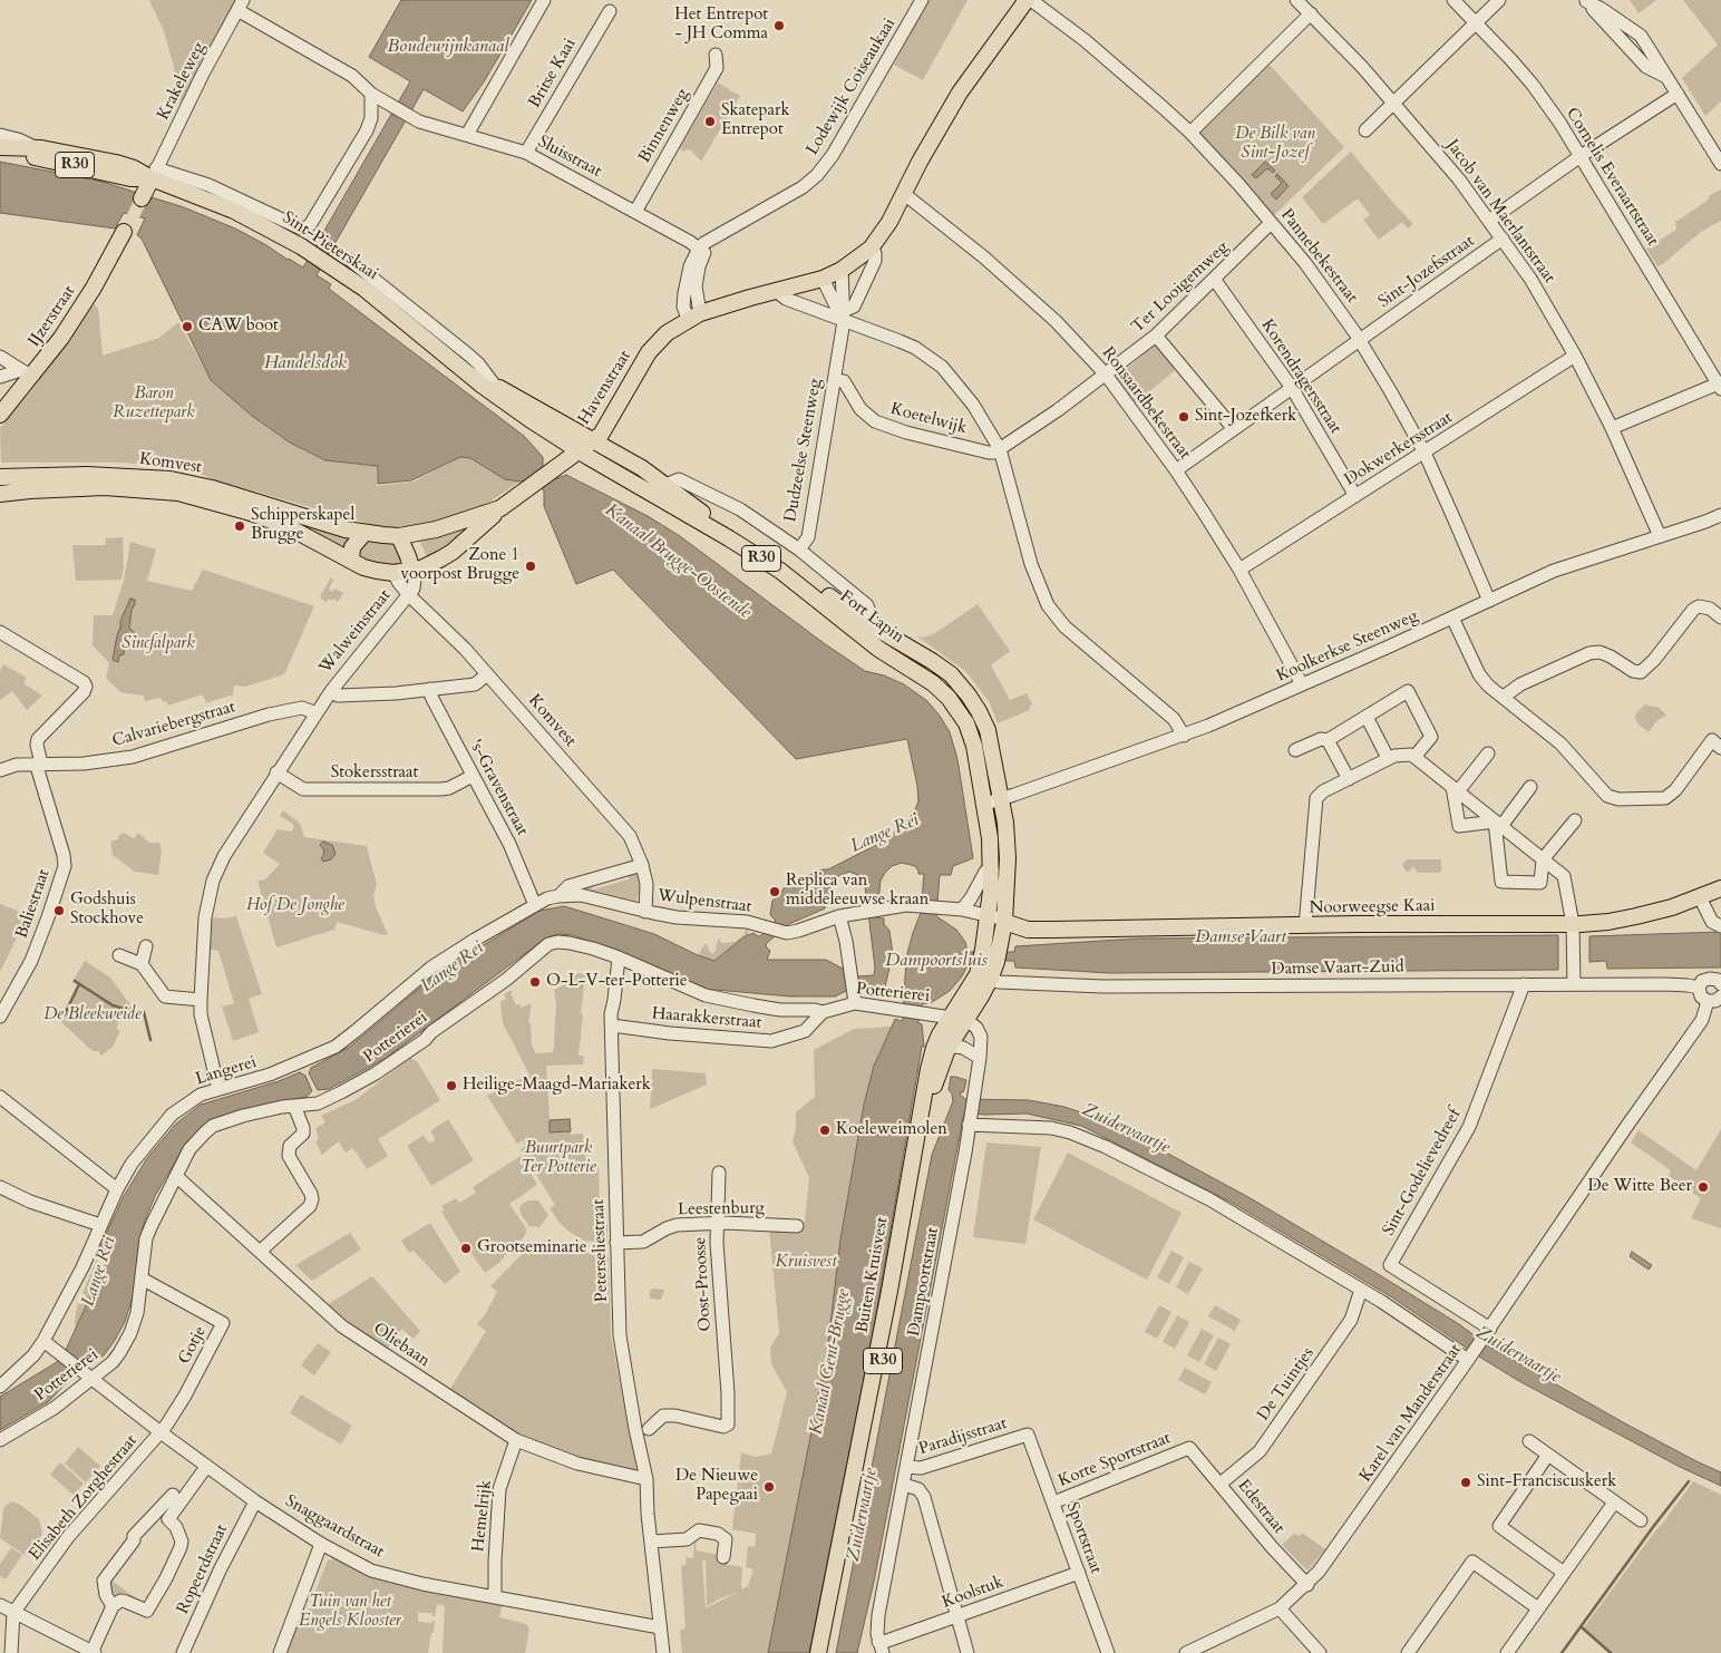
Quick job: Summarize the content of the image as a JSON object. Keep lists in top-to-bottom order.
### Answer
{
  "streets": {
    "main road": [
      "R30",
      "Sint-Pieterskaai",
      "IJzerstraat",
      "Havenstraat",
      "Komvest",
      "Fort Lapin",
      "Noorweegse Kaai",
      "Buiten Kruisvest"
    ],
    "street": [
      "Britse Kaai",
      "Krakeleweg",
      "Lodewijk Coiseaukaai",
      "Binnenweg",
      "Sluisstraat",
      "Cornelis Everaartstraat",
      "Jacob van Maerlantstraat",
      "Pannebekestraat",
      "Sint-Jozefsstraat",
      "Ter Looigemweg",
      "Korendragersstraat",
      "Ronsaardbekestraat",
      "Koetelwijk",
      "Dokwerkersstraat",
      "Dudzeelse Steenweg",
      "Walweinstraat",
      "Koolkerkse Steenweg",
      "Calvariebergstraat",
      "Stokersstraat",
      "'s-Gravenstraat",
      "Wulpenstraat",
      "Baliestraat",
      "Damse Vaart-Zuid",
      "Potterierei",
      "Haarakkerstraat",
      "Langerei",
      "Sint-Godelievedreef",
      "Leestenburg",
      "Peterseliestraat",
      "Dampoortstraat",
      "Oost-Proosse",
      "Gotje",
      "Oliebaan",
      "De Tuintjes",
      "Karel van Manderstraat",
      "Paradijsstraat",
      "Korte Sportstraat",
      "Elisabeth Zorghestraat",
      "Edestraat",
      "Hemelrijk",
      "Snaggaardstraat",
      "Sportstraat",
      "Ropeerdstraat",
      "Koolstuk"
    ]
  },
  "crossings": [
    ["Britse Kaai", "Sluisstraat"],
    ["Krakeleweg", "Sint-Pieterskaai"],
    ["Lodewijk Coiseaukaai", "Sluisstraat"],
    ["Lodewijk Coiseaukaai", "Havenstraat"],
    ["Binnenweg", "Sluisstraat"],
    ["Sluisstraat", "Sint-Pieterskaai"],
    ["Jacob van Maerlantstraat", "Sint-Jozefsstraat"],
    ["Jacob van Maerlantstraat", "Dokwerkersstraat"],
    ["Jacob van Maerlantstraat", "Koolkerkse Steenweg"],
    ["Sint-Pieterskaai", "Havenstraat"],
    ["Sint-Pieterskaai", "Fort Lapin"],
    ["Pannebekestraat", "Sint-Jozefsstraat"],
    ["Pannebekestraat", "Ter Looigemweg"],
    ["Pannebekestraat", "Dokwerkersstraat"],
    ["Pannebekestraat", "Koolkerkse Steenweg"],
    ["Sint-Jozefsstraat", "Korendragersstraat"],
    ["Sint-Jozefsstraat", "Ronsaardbekestraat"],
    ["Ter Looigemweg", "Korendragersstraat"],
    ["Ter Looigemweg", "Ronsaardbekestraat"],
    ["Ter Looigemweg", "Koetelwijk"],
    ["Korendragersstraat", "Dokwerkersstraat"],
    ["Havenstraat", "Komvest"],
    ["Havenstraat", "Fort Lapin"],
    ["Ronsaardbekestraat", "Dokwerkersstraat"],
    ["Ronsaardbekestraat", "Koolkerkse Steenweg"],
    ["Koetelwijk", "Dudzeelse Steenweg"],
    ["Komvest", "Walweinstraat"],
    ["Komvest", "Wulpenstraat"],
    ["Fort Lapin", "Koolkerkse Steenweg"],
    ["Fort Lapin", "Noorweegse Kaai"],
    ["Fort Lapin", "Buiten Kruisvest"],
    ["Walweinstraat", "Calvariebergstraat"],
    ["Walweinstraat", "Stokersstraat"],
    ["Walweinstraat", "Langerei"],
    ["Calvariebergstraat", "Baliestraat"],
    ["Stokersstraat", "'s-Gravenstraat"],
    ["'s-Gravenstraat", "Wulpenstraat"],
    ["'s-Gravenstraat", "Langerei"],
    ["Wulpenstraat", "Langerei"],
    ["Noorweegse Kaai", "Buiten Kruisvest"],
    ["Damse Vaart-Zuid", "Sint-Godelievedreef"],
    ["Damse Vaart-Zuid", "Buiten Kruisvest"],
    ["Potterierei", "Haarakkerstraat"],
    ["Potterierei", "Peterseliestraat"],
    ["Potterierei", "Buiten Kruisvest"],
    ["Potterierei", "Dampoortstraat"],
    ["Potterierei", "Gotje"],
    ["Potterierei", "Oliebaan"],
    ["Potterierei", "Snaggaardstraat"],
    ["Haarakkerstraat", "Peterseliestraat"],
    ["Langerei", "Snaggaardstraat"],
    ["Sint-Godelievedreef", "Karel van Manderstraat"],
    ["Leestenburg", "Peterseliestraat"],
    ["Leestenburg", "Oost-Proosse"],
    ["Peterseliestraat", "Oliebaan"],
    ["Peterseliestraat", "Snaggaardstraat"],
    ["Buiten Kruisvest", "Dampoortstraat"],
    ["Dampoortstraat", "Paradijsstraat"],
    ["Dampoortstraat", "Koolstuk"],
    ["Gotje", "Elisabeth Zorghestraat"],
    ["Gotje", "Snaggaardstraat"],
    ["Oliebaan", "Hemelrijk"],
    ["De Tuintjes", "Edestraat"],
    ["Karel van Manderstraat", "Edestraat"],
    ["Paradijsstraat", "Sportstraat"],
    ["Korte Sportstraat", "Edestraat"],
    ["Korte Sportstraat", "Sportstraat"],
    ["Elisabeth Zorghestraat", "Snaggaardstraat"],
    ["Hemelrijk", "Snaggaardstraat"],
    ["Snaggaardstraat", "Ropeerdstraat"],
    ["Sportstraat", "Koolstuk"]
  ],
  "water": [
    "Boudewijnkanaal",
    "Handelsdok",
    "Kanaal Brugge-Oostende",
    "Lange Rei",
    "Damse Vaart",
    "Dampoortsluis",
    "Zuidervaartje",
    "Kanaal Gent-Brugge"
  ],
  "parks": [
    "De Bilk van Sint-Jozef",
    "Baron Ruzettepark",
    "Sincfalpark",
    "Hof De Jonghe",
    "De Bleekweide",
    "Buurtpark Ter Potterie",
    "Kruisvest",
    "Tuin van het Engels Klooster"
  ],
  "places": [
    "Het Entrepot - JH Comma",
    "Skatepark Entrepot",
    "CAW boot",
    "Sint-Jozefkerk",
    "Schipperskapel Brugge",
    "Zone 1 voorpost Brugge",
    "Replica van middeleeuwse kraan",
    "Godshuis Stockhove",
    "O-L-V-ter-Potterie",
    "Heilige-Maagd-Mariakerk",
    "Koeleweimolen",
    "De Witte Beer",
    "Grootseminarie",
    "Sint-Franciscuskerk",
    "De Nieuwe Papegaai"
  ]
}
